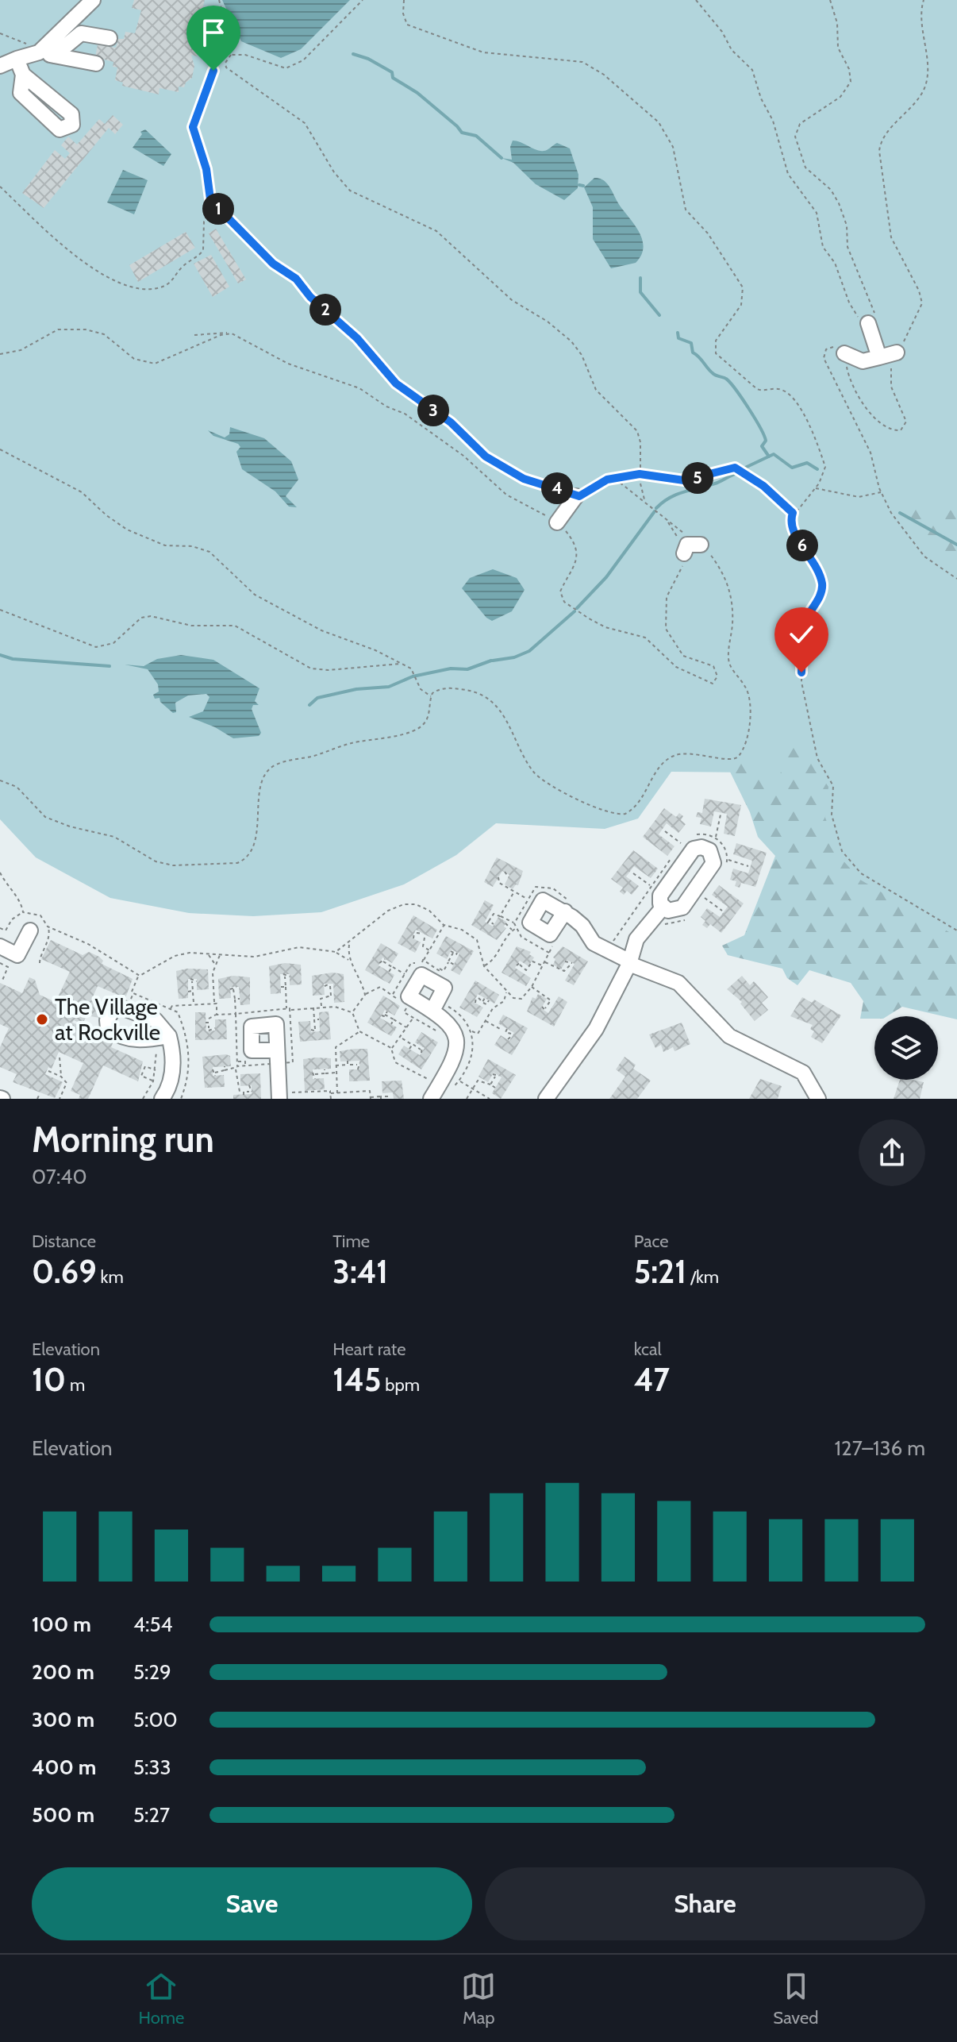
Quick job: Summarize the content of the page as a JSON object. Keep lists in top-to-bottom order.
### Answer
{
  "places": ["The Village at Rockville"],
  "page": {
    "pins": [
      "1",
      "2",
      "3",
      "5",
      "4",
      "6"
    ],
    "heading": ["Morning run", "07:40"],
    "stats": [
      ["Distance", "0.69 km"],
      ["Time", "3:41"],
      ["Pace", "5:21 /km"],
      ["Elevation", "10 m"],
      ["Heart rate", "145 bpm"],
      ["kcal", "47"]
    ],
    "chart": ["Elevation", "127–136 m"],
    "list": [
      {
        "name": "100 m",
        "note": "4:54"
      },
      {
        "name": "200 m",
        "note": "5:29"
      },
      {
        "name": "300 m",
        "note": "5:00"
      },
      {
        "name": "400 m",
        "note": "5:33"
      },
      {
        "name": "500 m",
        "note": "5:27"
      }
    ],
    "buttons": ["Save", "Share"],
    "tabs": ["Home", "Map", "Saved"]
  }
}
